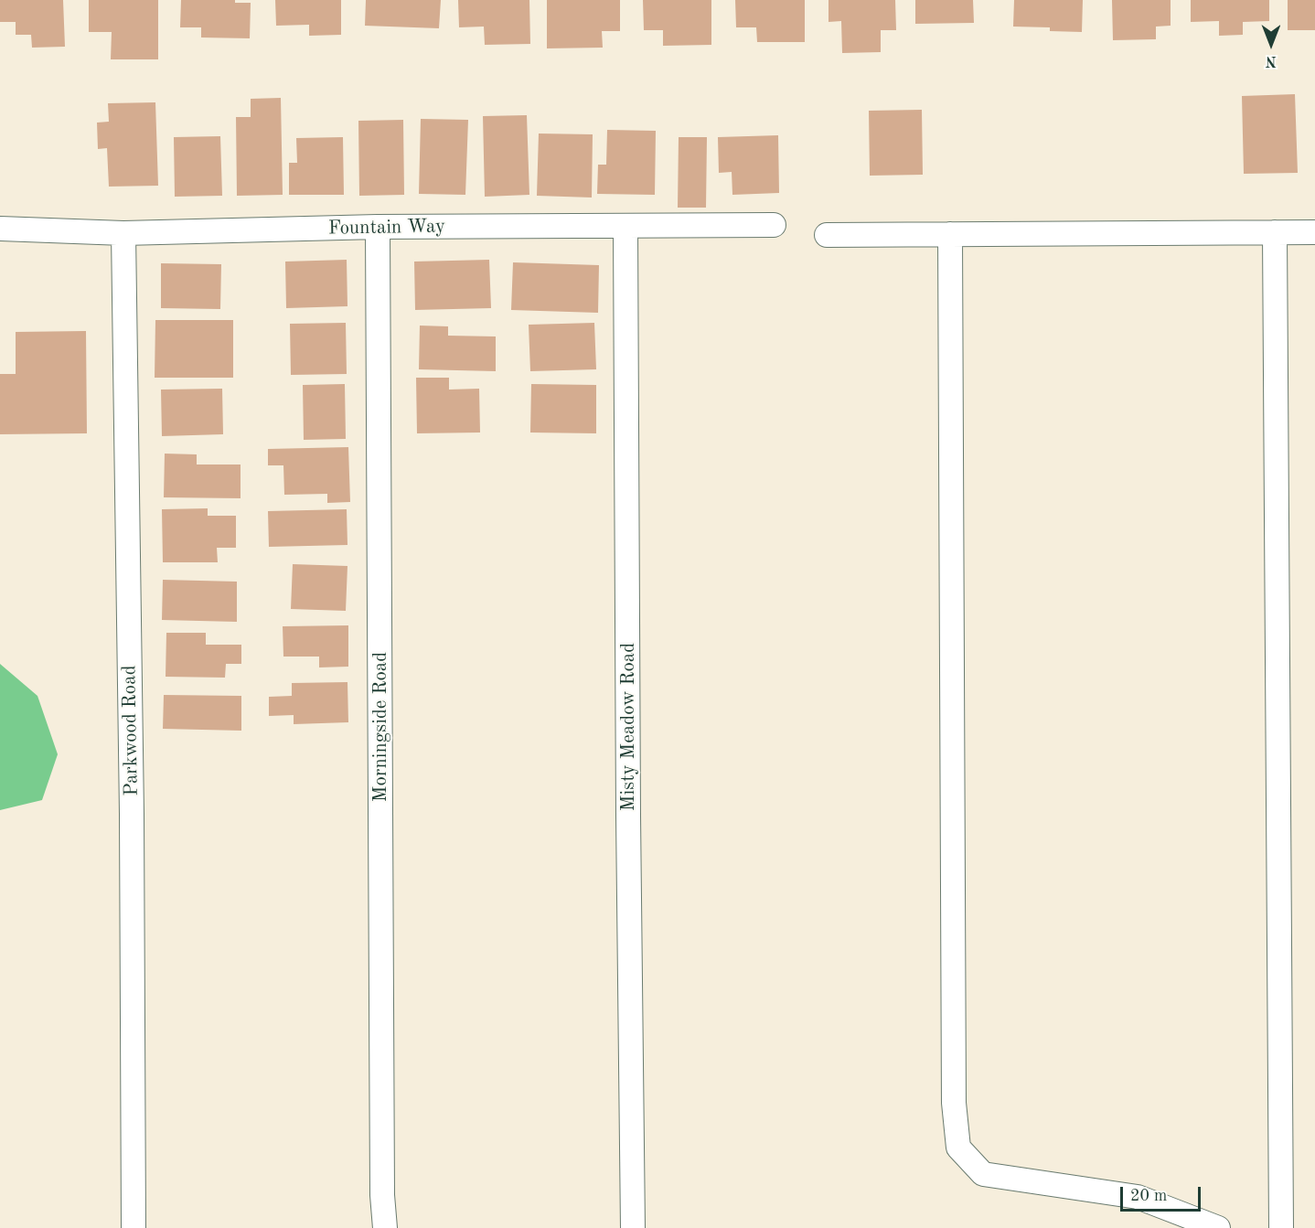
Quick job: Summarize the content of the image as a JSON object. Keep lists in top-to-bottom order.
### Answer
{
  "streets": {
    "street": [
      "Fountain Way",
      "Morningside Road",
      "Misty Meadow Road",
      "Parkwood Road"
    ]
  },
  "crossings": [
    ["Fountain Way", "Morningside Road"],
    ["Fountain Way", "Misty Meadow Road"],
    ["Fountain Way", "Parkwood Road"]
  ],
  "scale_bar": "20 m",
  "north": "bottom"
}
